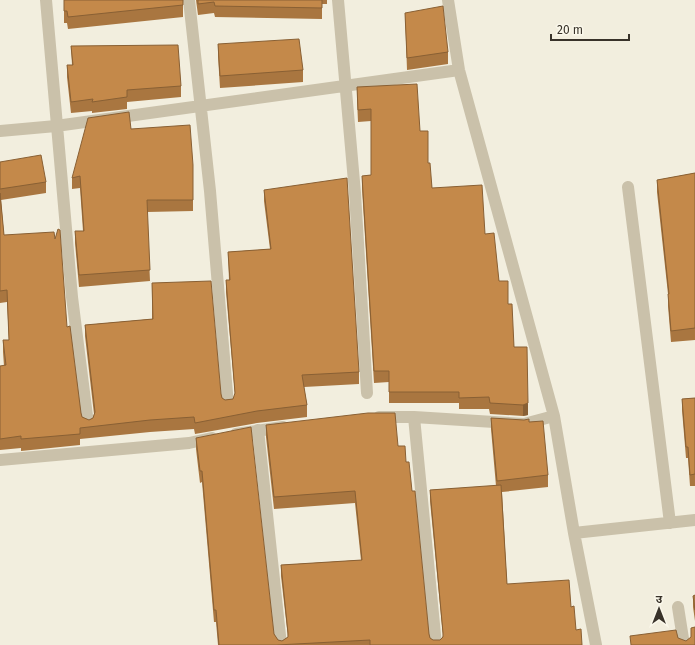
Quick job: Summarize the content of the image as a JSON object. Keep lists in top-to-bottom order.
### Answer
{
  "scale_bar": "20 m",
  "north": "top"
}
